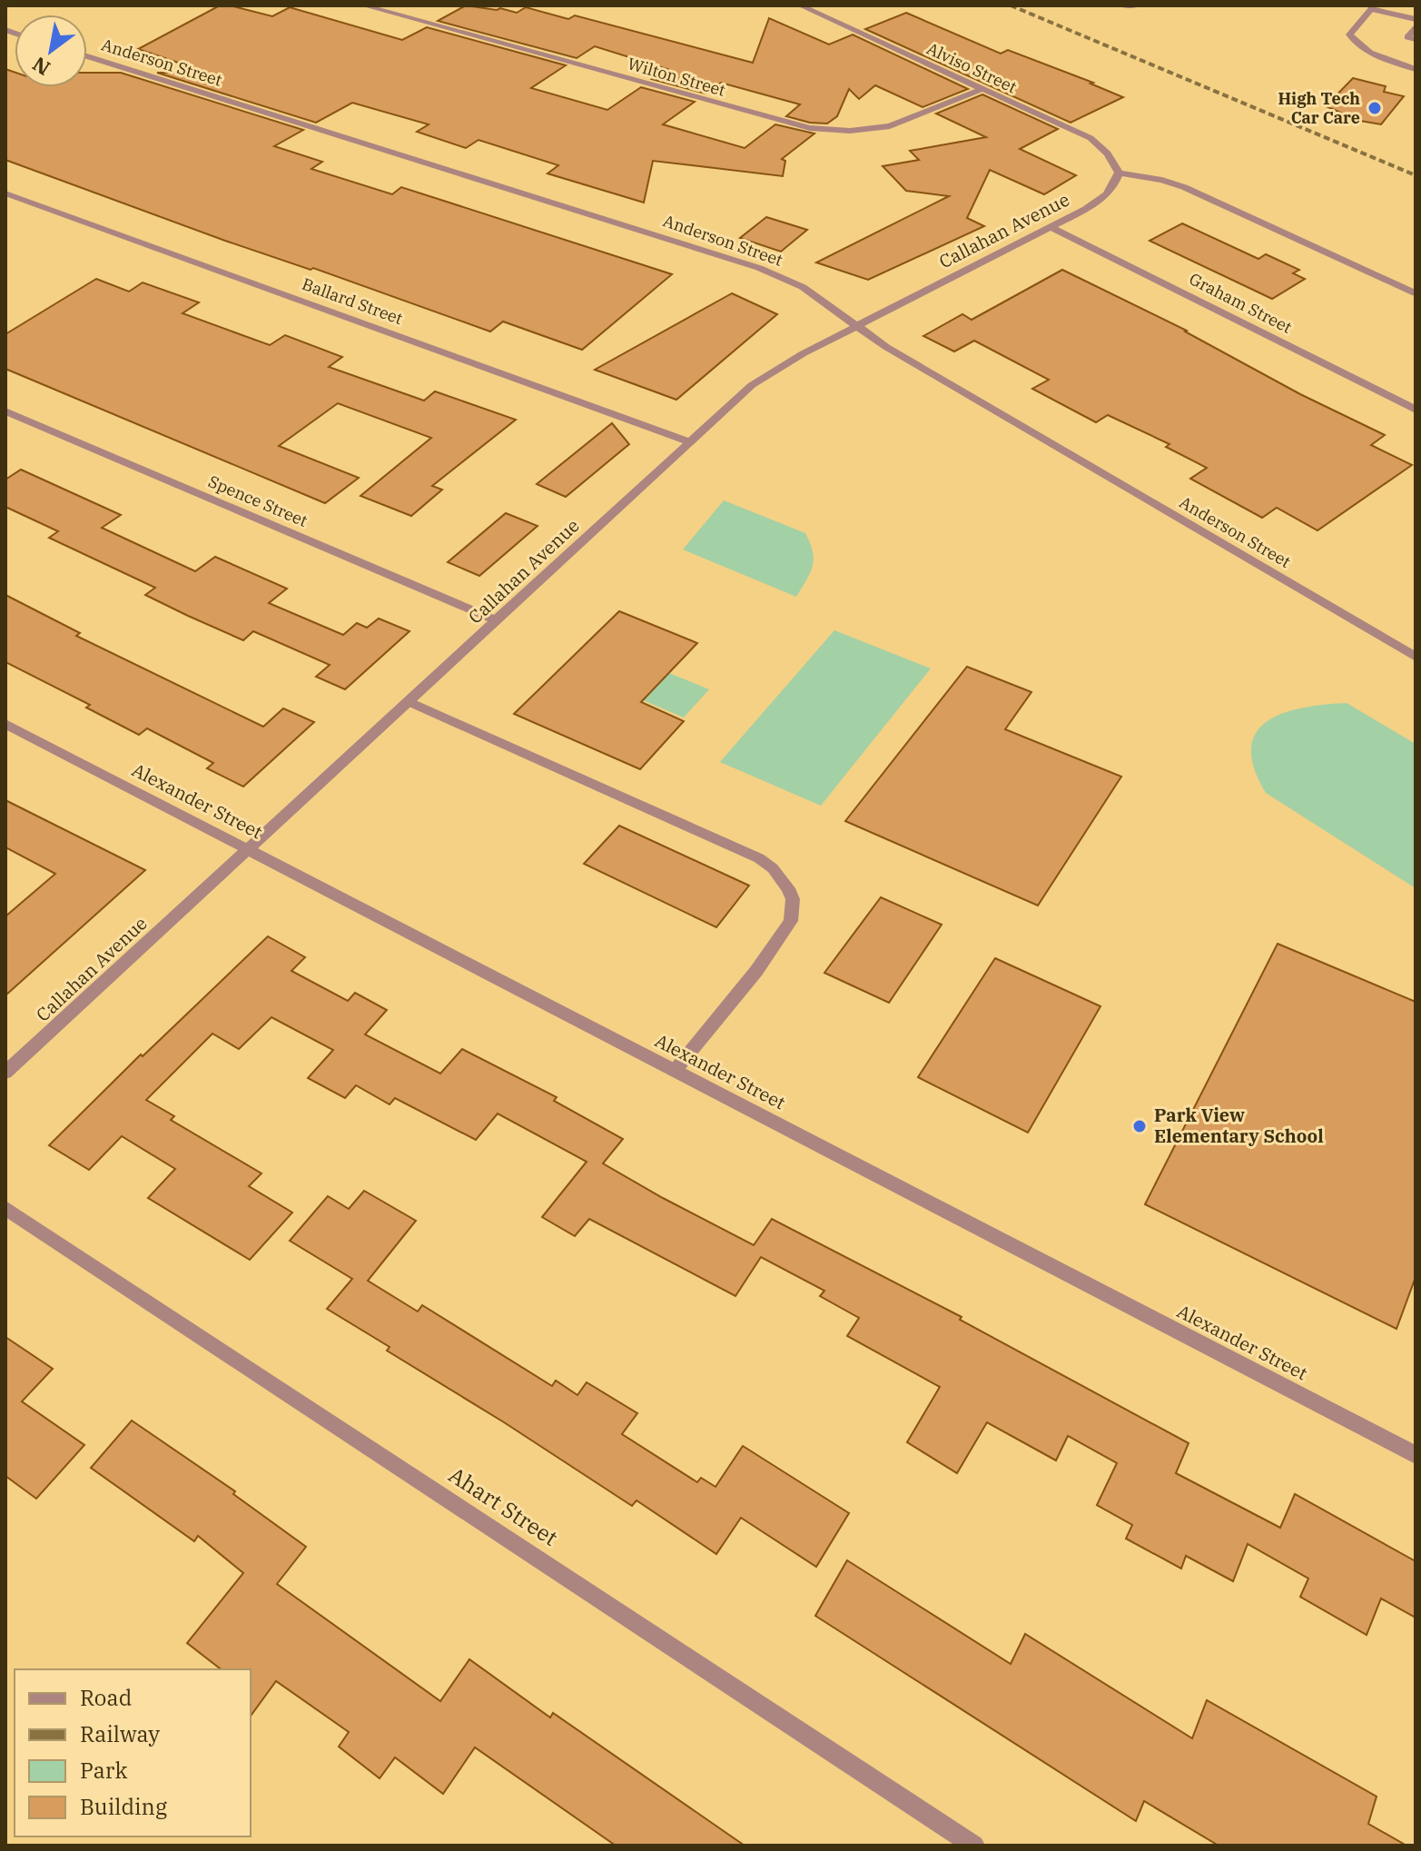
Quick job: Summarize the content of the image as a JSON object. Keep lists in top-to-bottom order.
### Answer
{
  "streets": {
    "street": [
      "Anderson Street",
      "Alviso Street",
      "Wilton Street",
      "Callahan Avenue",
      "Ballard Street",
      "Graham Street",
      "Spence Street",
      "Alexander Street",
      "Ahart Street"
    ]
  },
  "crossings": [
    ["Anderson Street", "Callahan Avenue"],
    ["Alviso Street", "Wilton Street"],
    ["Alviso Street", "Callahan Avenue"],
    ["Callahan Avenue", "Ballard Street"],
    ["Callahan Avenue", "Graham Street"],
    ["Callahan Avenue", "Spence Street"],
    ["Callahan Avenue", "Alexander Street"]
  ],
  "places": ["High Tech Car Care", "Park View Elementary School"],
  "legend": [
    "Road",
    "Railway",
    "Park",
    "Building"
  ],
  "north": "bottom left"
}
